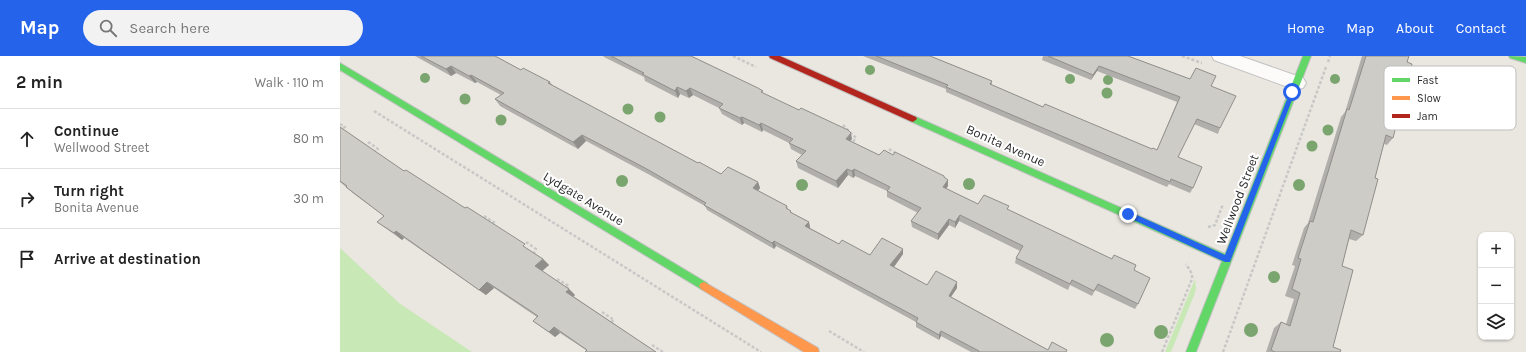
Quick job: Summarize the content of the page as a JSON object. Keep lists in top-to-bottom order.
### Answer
{
  "streets": {
    "street": ["Bonita Avenue", "Lydgate Avenue", "Wellwood Street"]
  },
  "crossings": [
    ["Bonita Avenue", "Wellwood Street"]
  ],
  "legend": ["Fast", "Slow", "Jam"],
  "page": {
    "header": "Map",
    "search": "Search here",
    "nav": [
      "Home",
      "Map",
      "About",
      "Contact"
    ],
    "heading": ["2 min", "Walk · 110 m"],
    "list": [
      ["Continue", "Wellwood Street", "80 m"],
      ["Turn right", "Bonita Avenue", "30 m"],
      "Arrive at destination"
    ],
    "map_buttons": ["+", "−"]
  }
}
